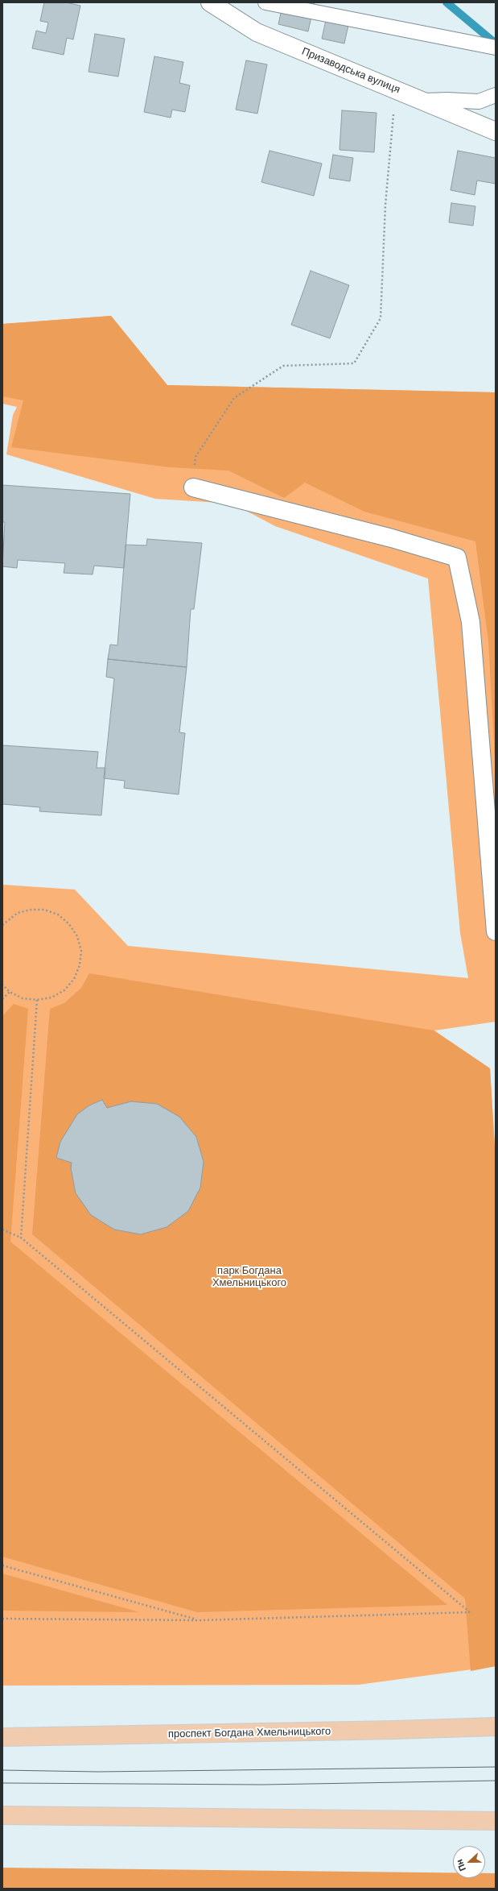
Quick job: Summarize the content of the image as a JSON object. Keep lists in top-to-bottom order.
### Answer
{
  "streets": {
    "main road": ["проспект Богдана Хмельницького"],
    "street": ["Призаводська вулиця"]
  },
  "parks": ["парк Богдана Хмельницького"],
  "north": "left"
}
